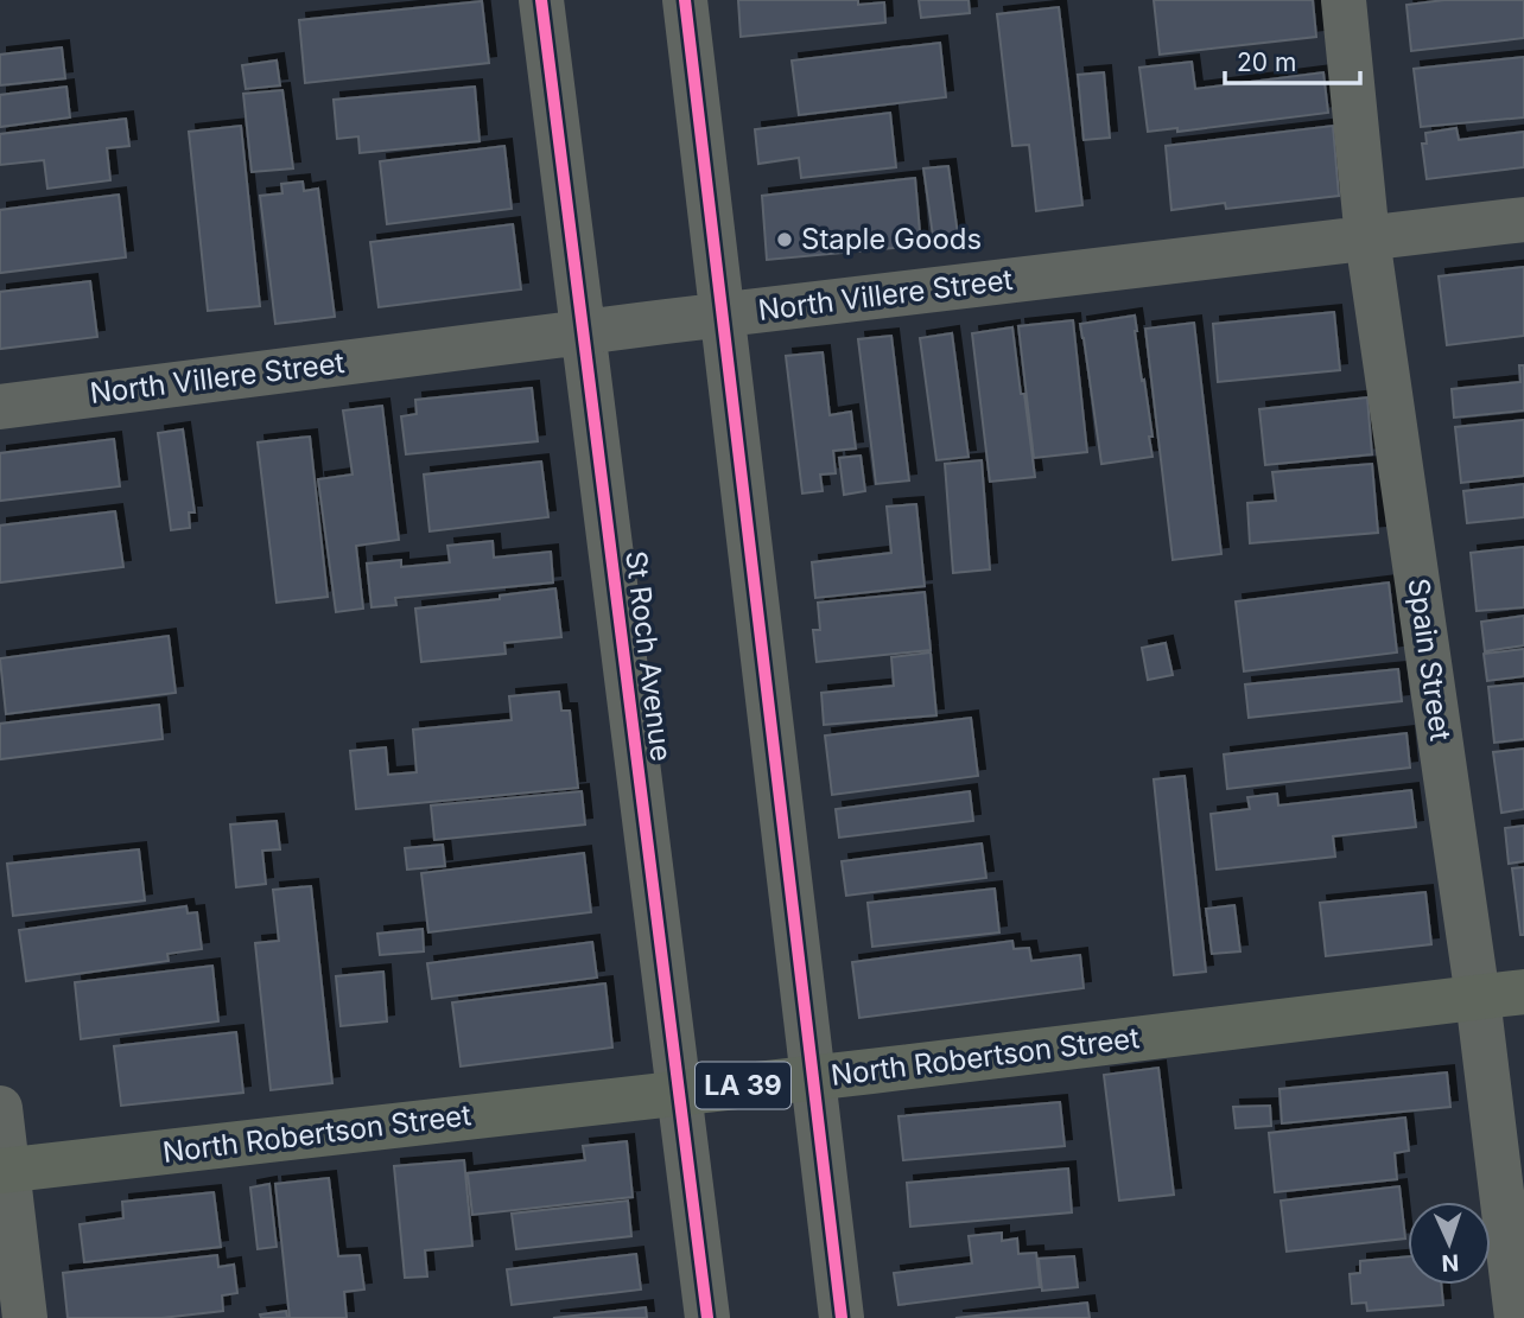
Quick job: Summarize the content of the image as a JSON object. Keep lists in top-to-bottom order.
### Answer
{
  "streets": {
    "main road": ["North Robertson Street", "LA 39"],
    "street": ["North Villere Street", "St Roch Avenue", "Spain Street"]
  },
  "crossings": [
    ["North Villere Street", "St Roch Avenue"],
    ["North Villere Street", "Spain Street"],
    ["St Roch Avenue", "North Robertson Street"],
    ["Spain Street", "North Robertson Street"]
  ],
  "places": ["Staple Goods"],
  "scale_bar": "20 m",
  "north": "bottom"
}
